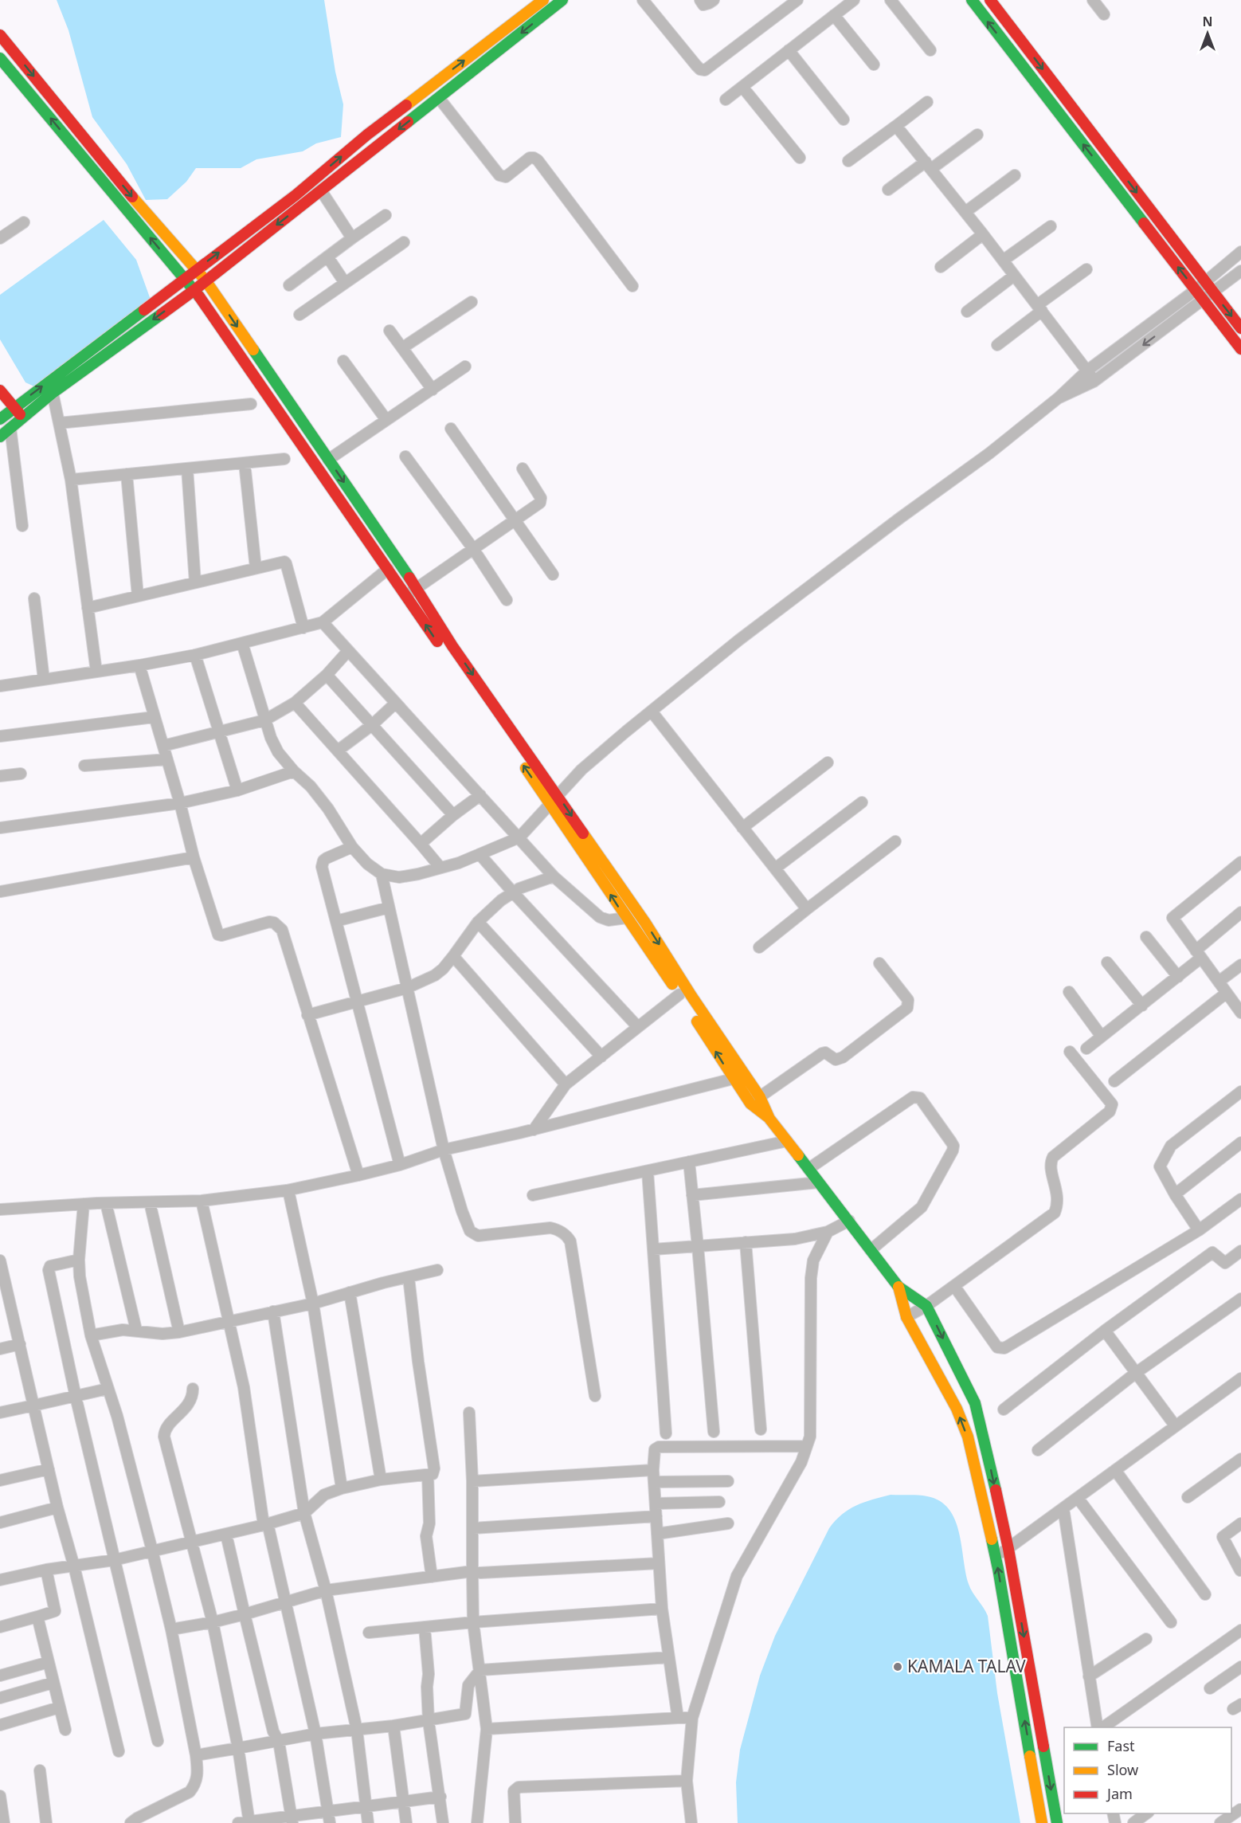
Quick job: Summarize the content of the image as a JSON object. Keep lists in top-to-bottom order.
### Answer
{
  "places": ["KAMALA TALAV"],
  "legend": ["Fast", "Slow", "Jam"],
  "north": "top"
}
